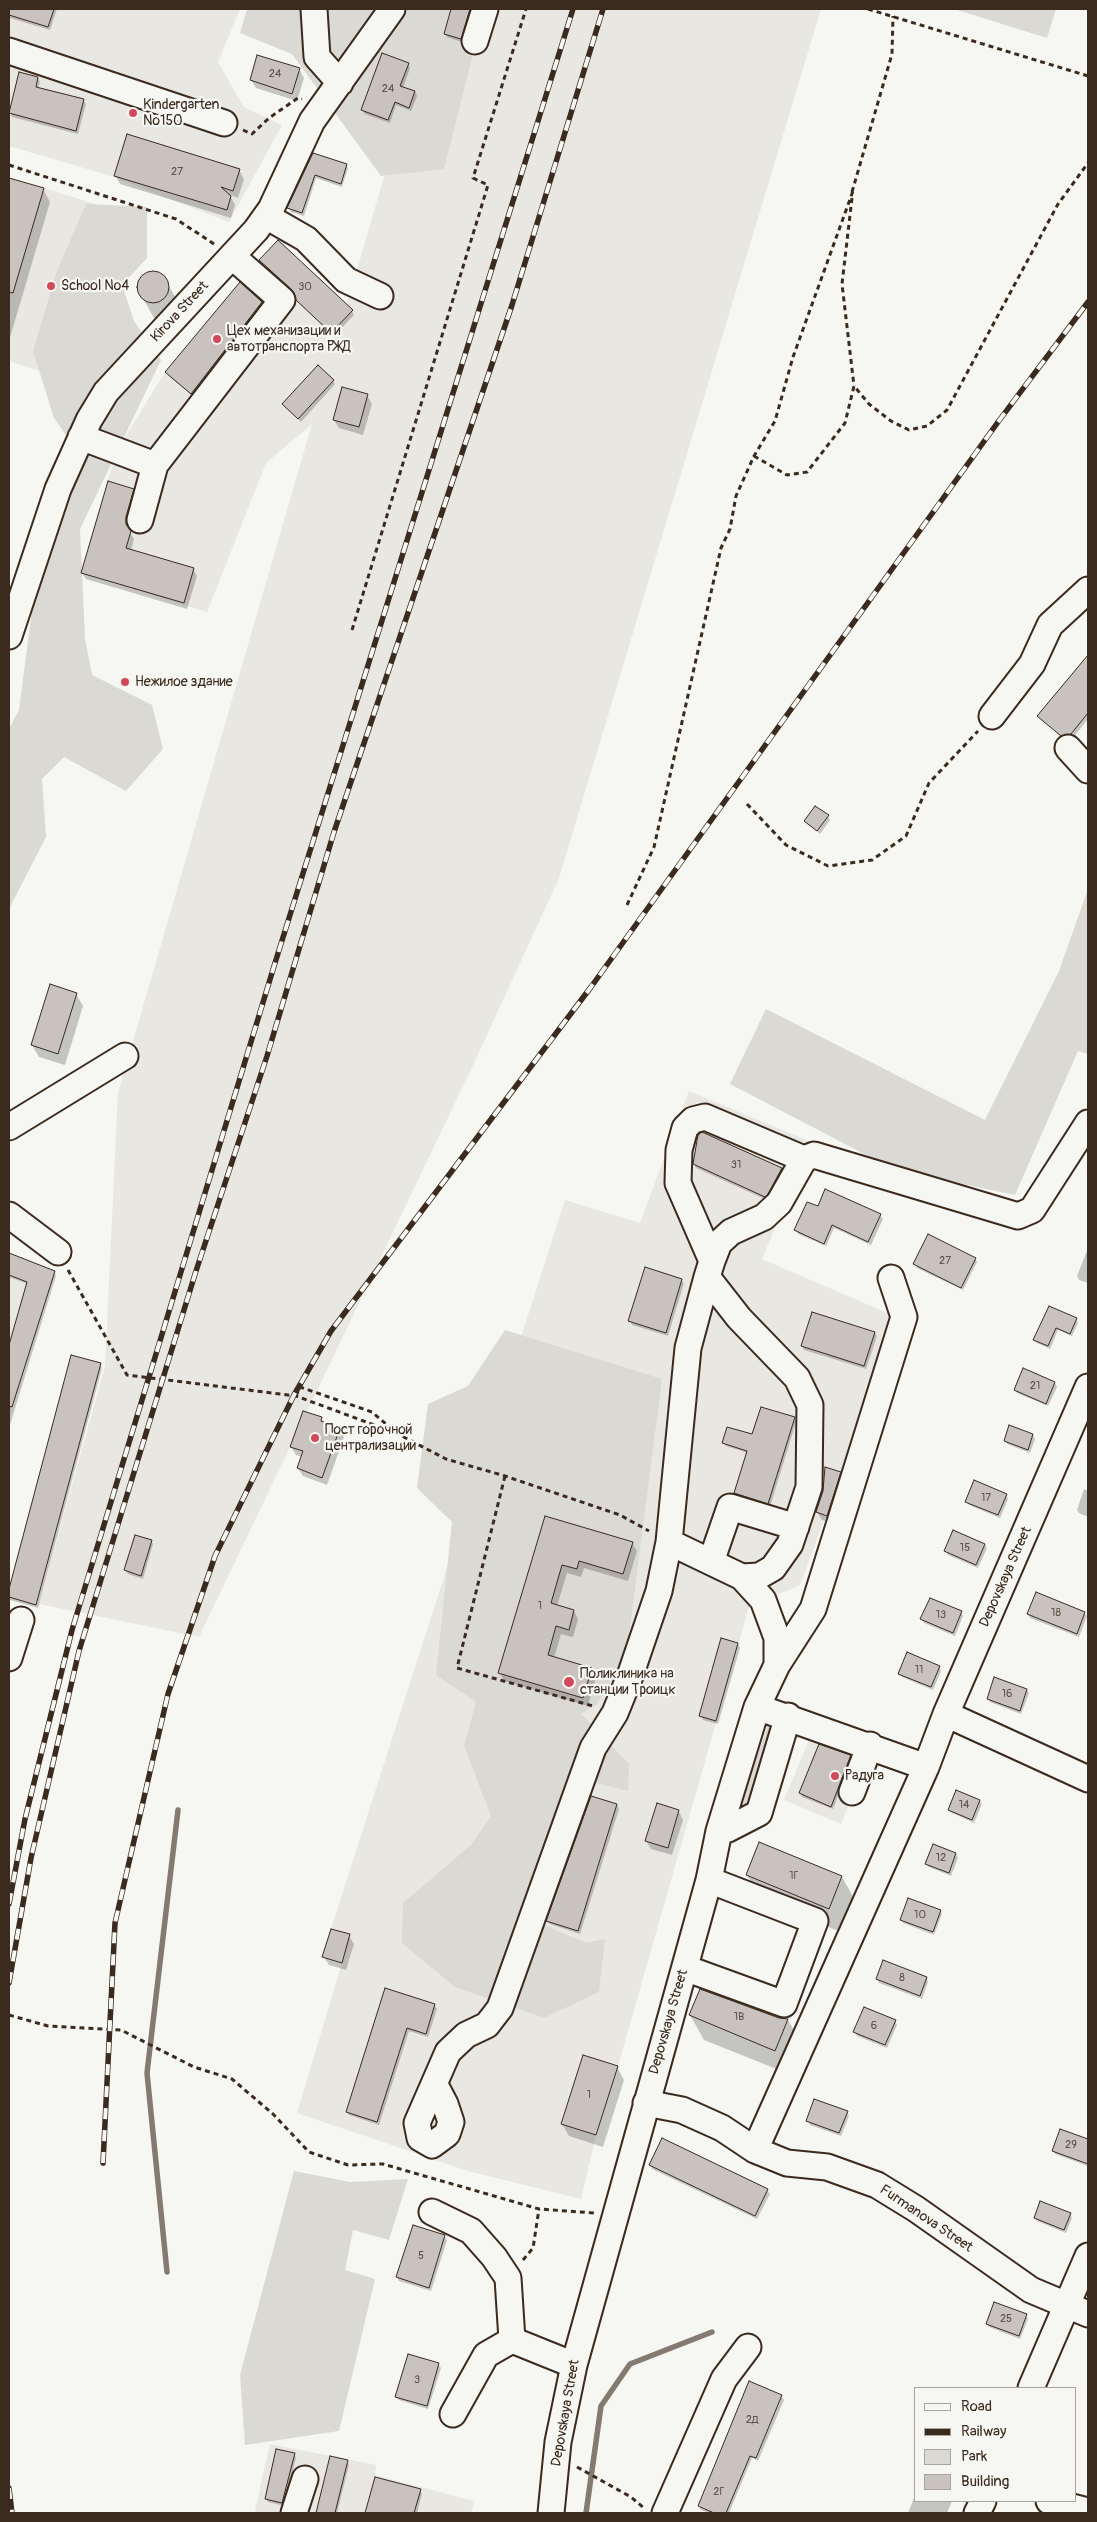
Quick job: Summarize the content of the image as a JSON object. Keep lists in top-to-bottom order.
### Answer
{
  "streets": {
    "street": ["Kirova Street", "Depovskaya Street", "Furmanova Street"]
  },
  "crossings": [
    ["Depovskaya Street", "Furmanova Street"]
  ],
  "places": [
    "Kindergarten №150",
    "School №4",
    "Цех механизации и автотранспорта РЖД",
    "Нежилое здание",
    "Пост горочной централизации",
    "Поликлиника на станции Троицк",
    "Радуга"
  ],
  "house_numbers": [
    "24",
    "24",
    "27",
    "30",
    "31",
    "27",
    "21",
    "17",
    "15",
    "1",
    "18",
    "13",
    "11",
    "16",
    "14",
    "12",
    "1Г",
    "10",
    "8",
    "1В",
    "6",
    "1",
    "29",
    "5",
    "25",
    "3",
    "2Д",
    "2Г"
  ],
  "legend": [
    "Road",
    "Railway",
    "Park",
    "Building"
  ]
}
